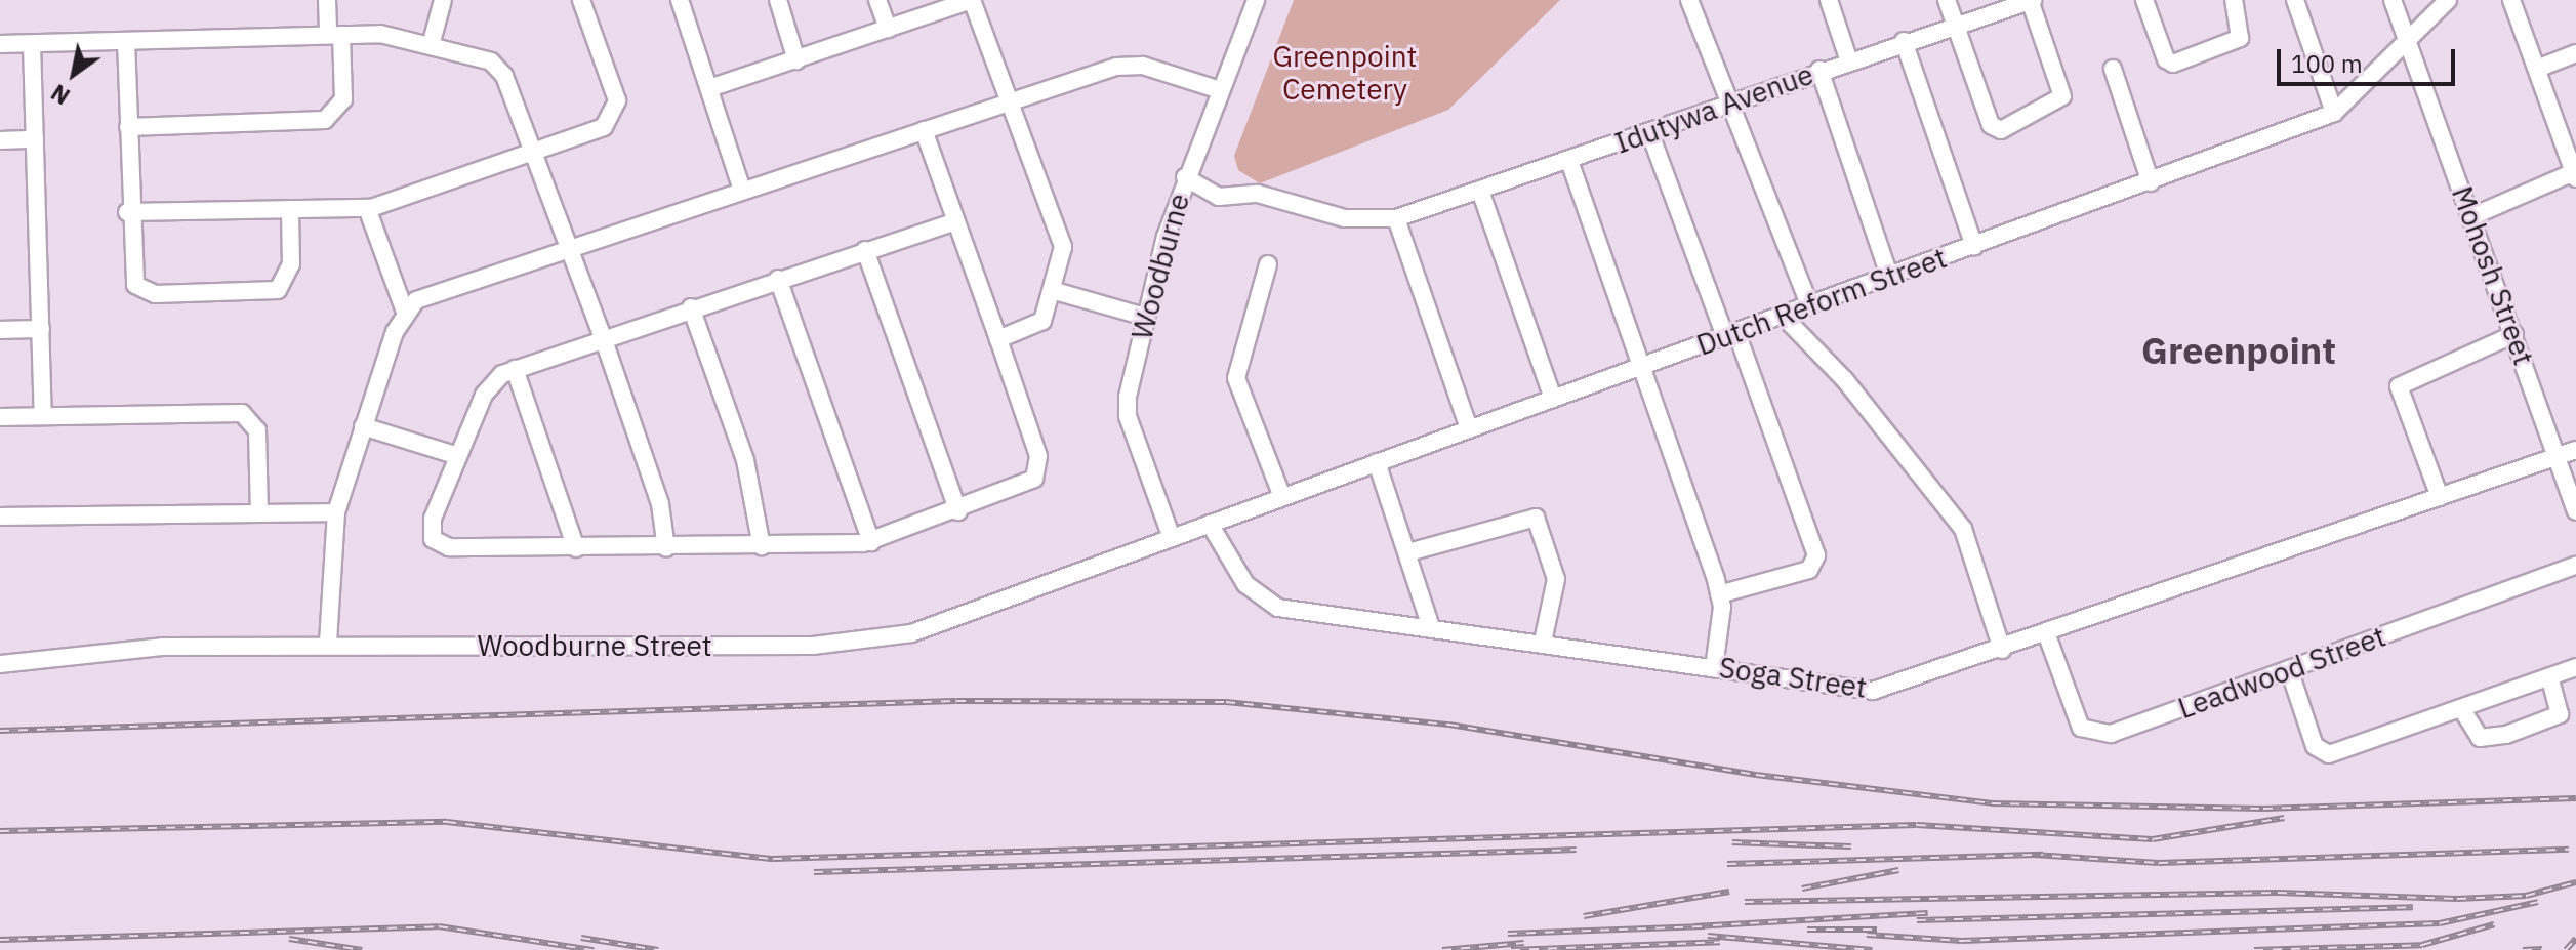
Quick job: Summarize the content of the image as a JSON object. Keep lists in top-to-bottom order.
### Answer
{
  "streets": {
    "street": [
      "Idutywa Avenue",
      "Woodburne",
      "Mohosh Street",
      "Dutch Reform Street",
      "Woodburne Street",
      "Leadwood Street",
      "Soga Street"
    ]
  },
  "crossings": [
    ["Idutywa Avenue", "Woodburne"],
    ["Woodburne", "Dutch Reform Street"],
    ["Woodburne", "Woodburne Street"],
    ["Mohosh Street", "Dutch Reform Street"],
    ["Mohosh Street", "Soga Street"],
    ["Dutch Reform Street", "Woodburne Street"],
    ["Dutch Reform Street", "Soga Street"],
    ["Leadwood Street", "Soga Street"]
  ],
  "districts": ["Greenpoint"],
  "parks": ["Greenpoint Cemetery"],
  "scale_bar": "100 m",
  "north": "bottom left"
}
